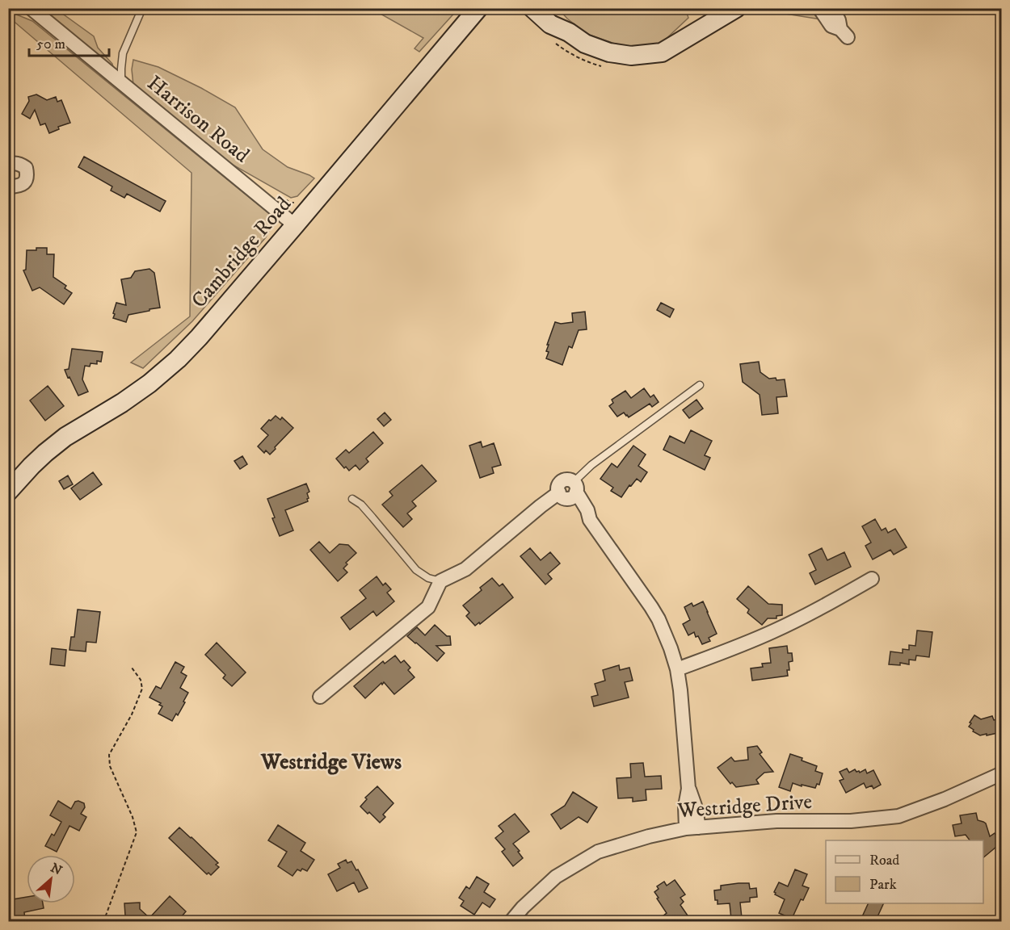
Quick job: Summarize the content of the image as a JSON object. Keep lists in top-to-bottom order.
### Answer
{
  "streets": {
    "main road": ["Cambridge Road"],
    "street": ["Harrison Road", "Westridge Drive"]
  },
  "crossings": [
    ["Harrison Road", "Cambridge Road"]
  ],
  "districts": ["Westridge Views"],
  "legend": ["Road", "Park"],
  "scale_bar": "50 m",
  "north": "top right"
}
